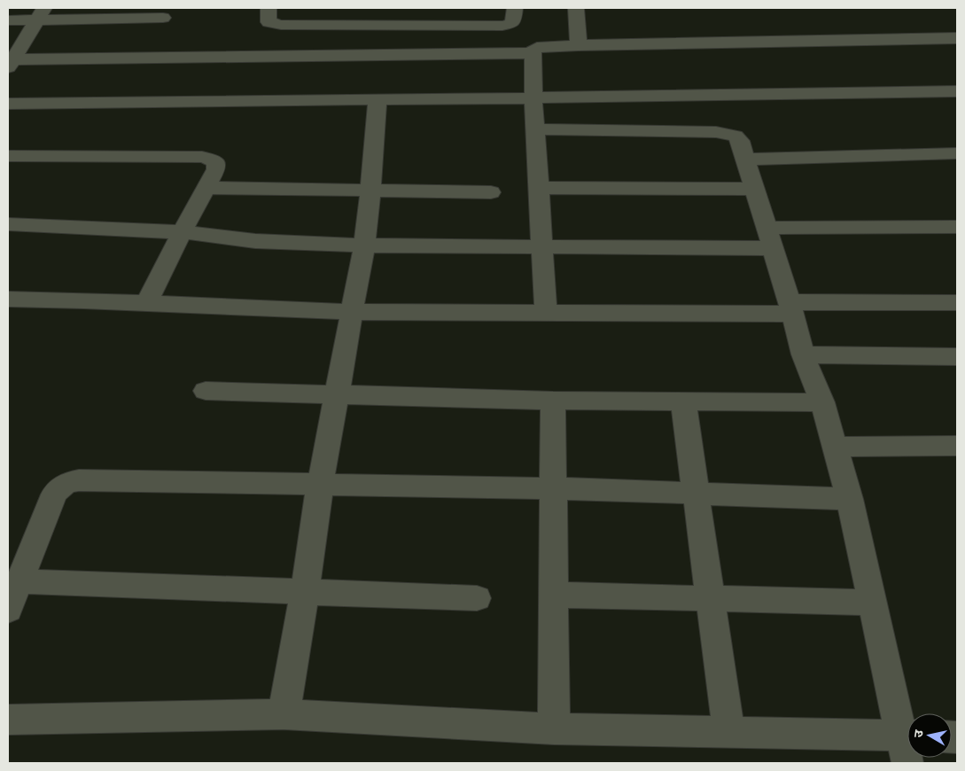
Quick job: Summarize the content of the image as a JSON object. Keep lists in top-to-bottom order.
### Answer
{
  "north": "left"
}
